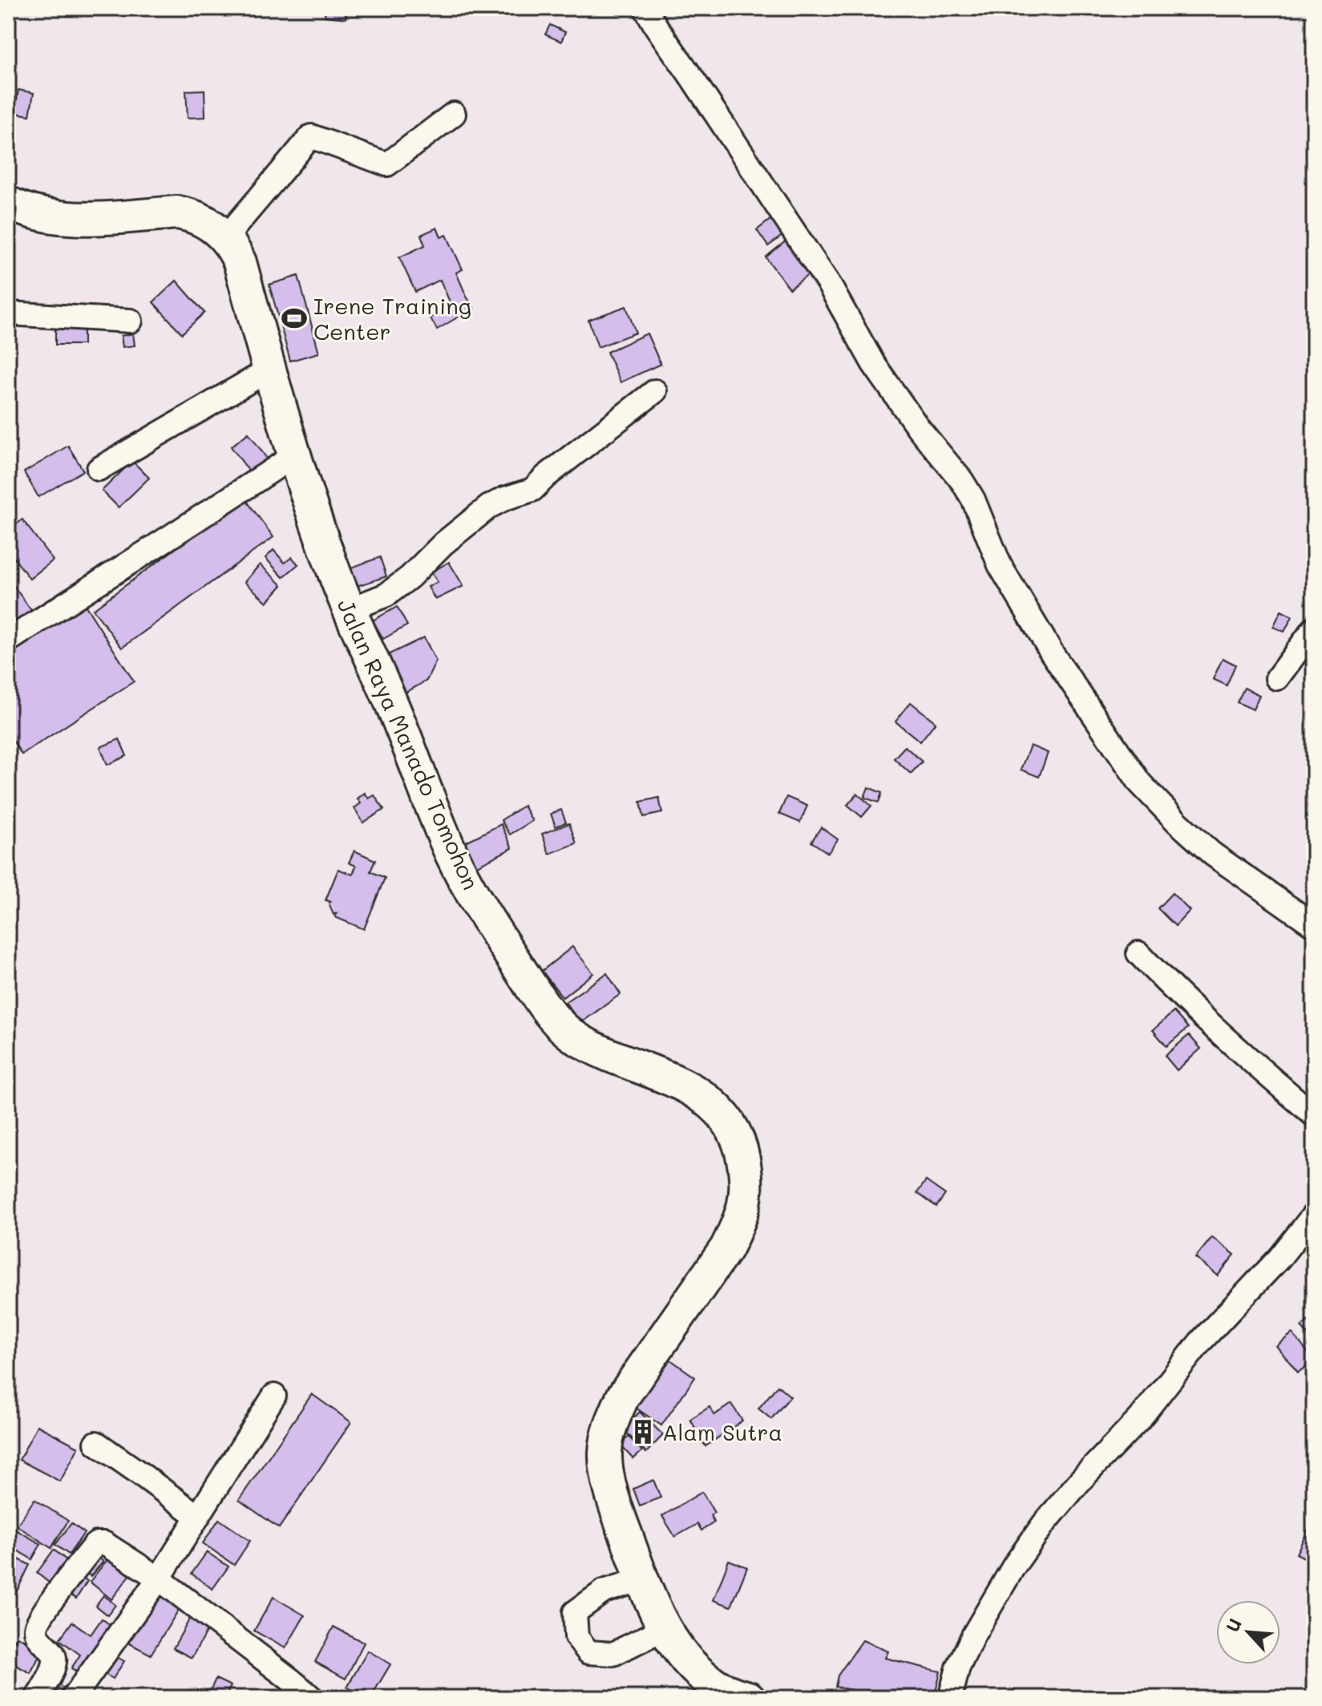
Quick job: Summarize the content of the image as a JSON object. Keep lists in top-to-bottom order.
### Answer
{
  "streets": {
    "highway": ["Jalan Raya Manado Tomohon"]
  },
  "places": {
    "sports": ["Irene Training Center"],
    "building": ["Alam Sutra"]
  },
  "north": "top left"
}
